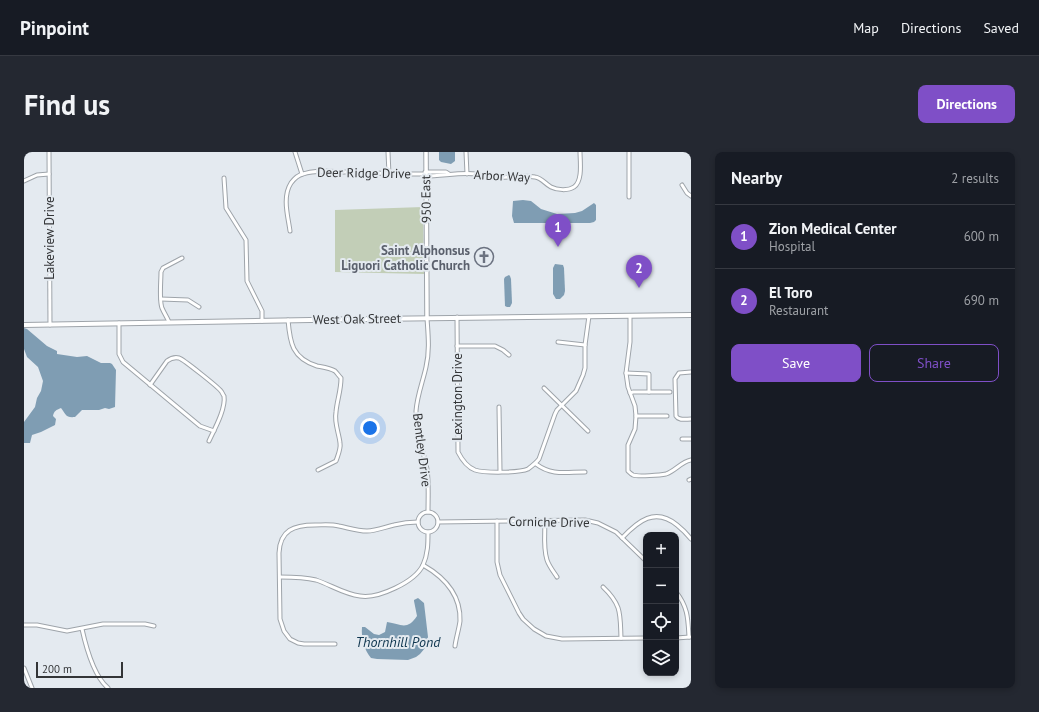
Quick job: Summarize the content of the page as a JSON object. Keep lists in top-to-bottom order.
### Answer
{
  "streets": {
    "main road": ["West Oak Street"],
    "street": [
      "Deer Ridge Drive",
      "Arbor Way",
      "950 East",
      "Lakeview Drive",
      "Lexington Drive",
      "Bentley Drive",
      "Corniche Drive"
    ]
  },
  "crossings": [
    ["Deer Ridge Drive", "Arbor Way"],
    ["Deer Ridge Drive", "950 East"],
    ["Arbor Way", "950 East"],
    ["950 East", "West Oak Street"],
    ["950 East", "Bentley Drive"],
    ["Lakeview Drive", "West Oak Street"],
    ["West Oak Street", "Lexington Drive"],
    ["West Oak Street", "Bentley Drive"],
    ["Bentley Drive", "Corniche Drive"]
  ],
  "water": ["Thornhill Pond"],
  "places": {
    "church": ["Saint Alphonsus Liguori Catholic Church"]
  },
  "scale_bar": "200 m",
  "page": {
    "header": "Pinpoint",
    "nav": ["Map", "Directions", "Saved"],
    "buttons": [
      "Directions",
      ["Save", "Share"]
    ],
    "title": "Find us",
    "heading": ["Nearby", "2 results"],
    "list": [
      {
        "mark": "1",
        "name": "Zion Medical Center",
        "note": "Hospital",
        "value": "600 m"
      },
      {
        "mark": "2",
        "name": "El Toro",
        "note": "Restaurant",
        "value": "690 m"
      }
    ],
    "pins": ["1", "2"],
    "map_buttons": ["+", "−"],
    "scale": "200 m"
  }
}
